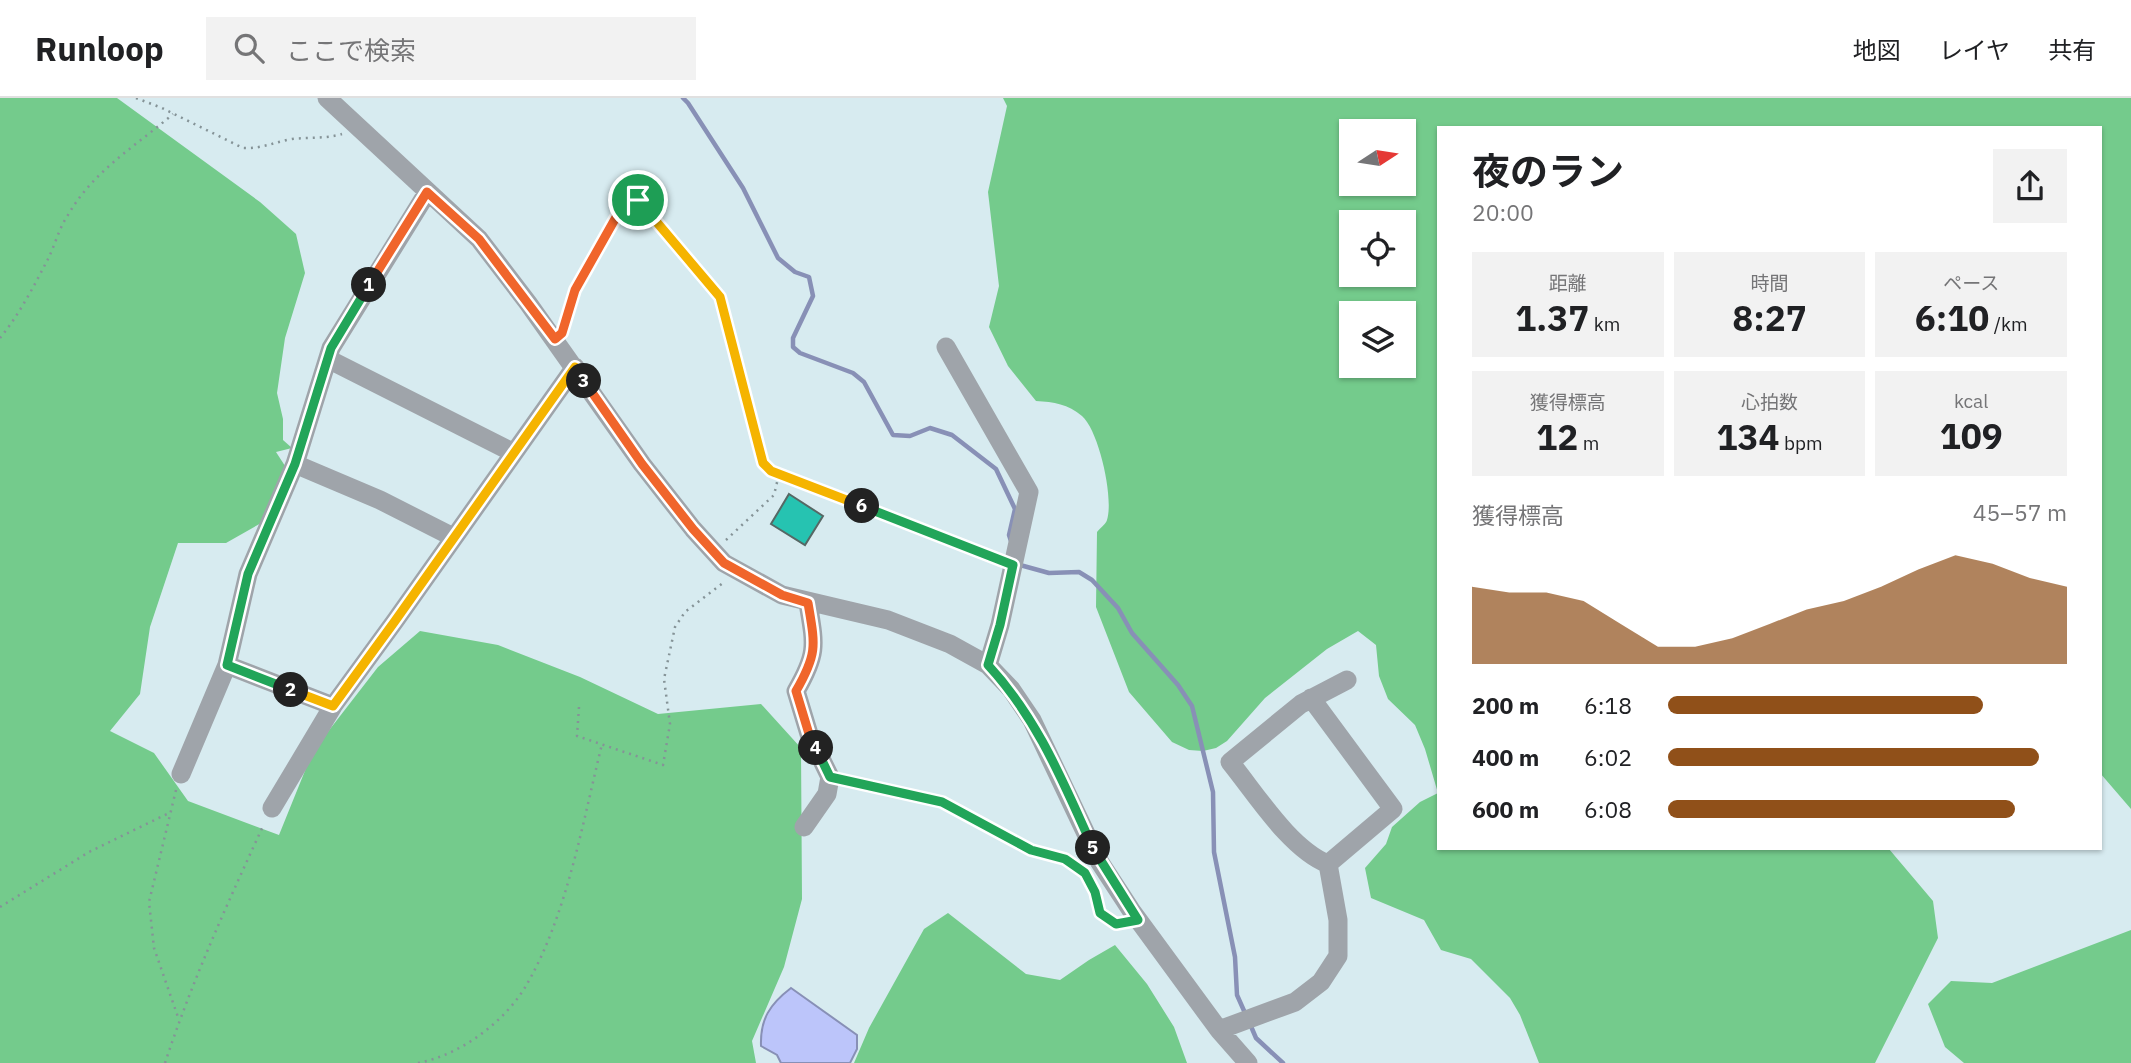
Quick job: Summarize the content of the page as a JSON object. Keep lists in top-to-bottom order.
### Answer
{
  "north": "right",
  "page": {
    "header": "Runloop",
    "search": "ここで検索",
    "nav": ["地図", "レイヤ", "共有"],
    "heading": ["夜のラン", "20:00"],
    "stats": [
      ["距離", "1.37 km"],
      ["時間", "8:27"],
      ["ペース", "6:10 /km"],
      ["獲得標高", "12 m"],
      ["心拍数", "134 bpm"],
      ["kcal", "109"]
    ],
    "pins": [
      "1",
      "3",
      "6",
      "2",
      "4",
      "5"
    ],
    "chart": ["獲得標高", "45–57 m"],
    "list": [
      {
        "name": "200 m",
        "note": "6:18"
      },
      {
        "name": "400 m",
        "note": "6:02"
      },
      {
        "name": "600 m",
        "note": "6:08"
      }
    ]
  }
}
